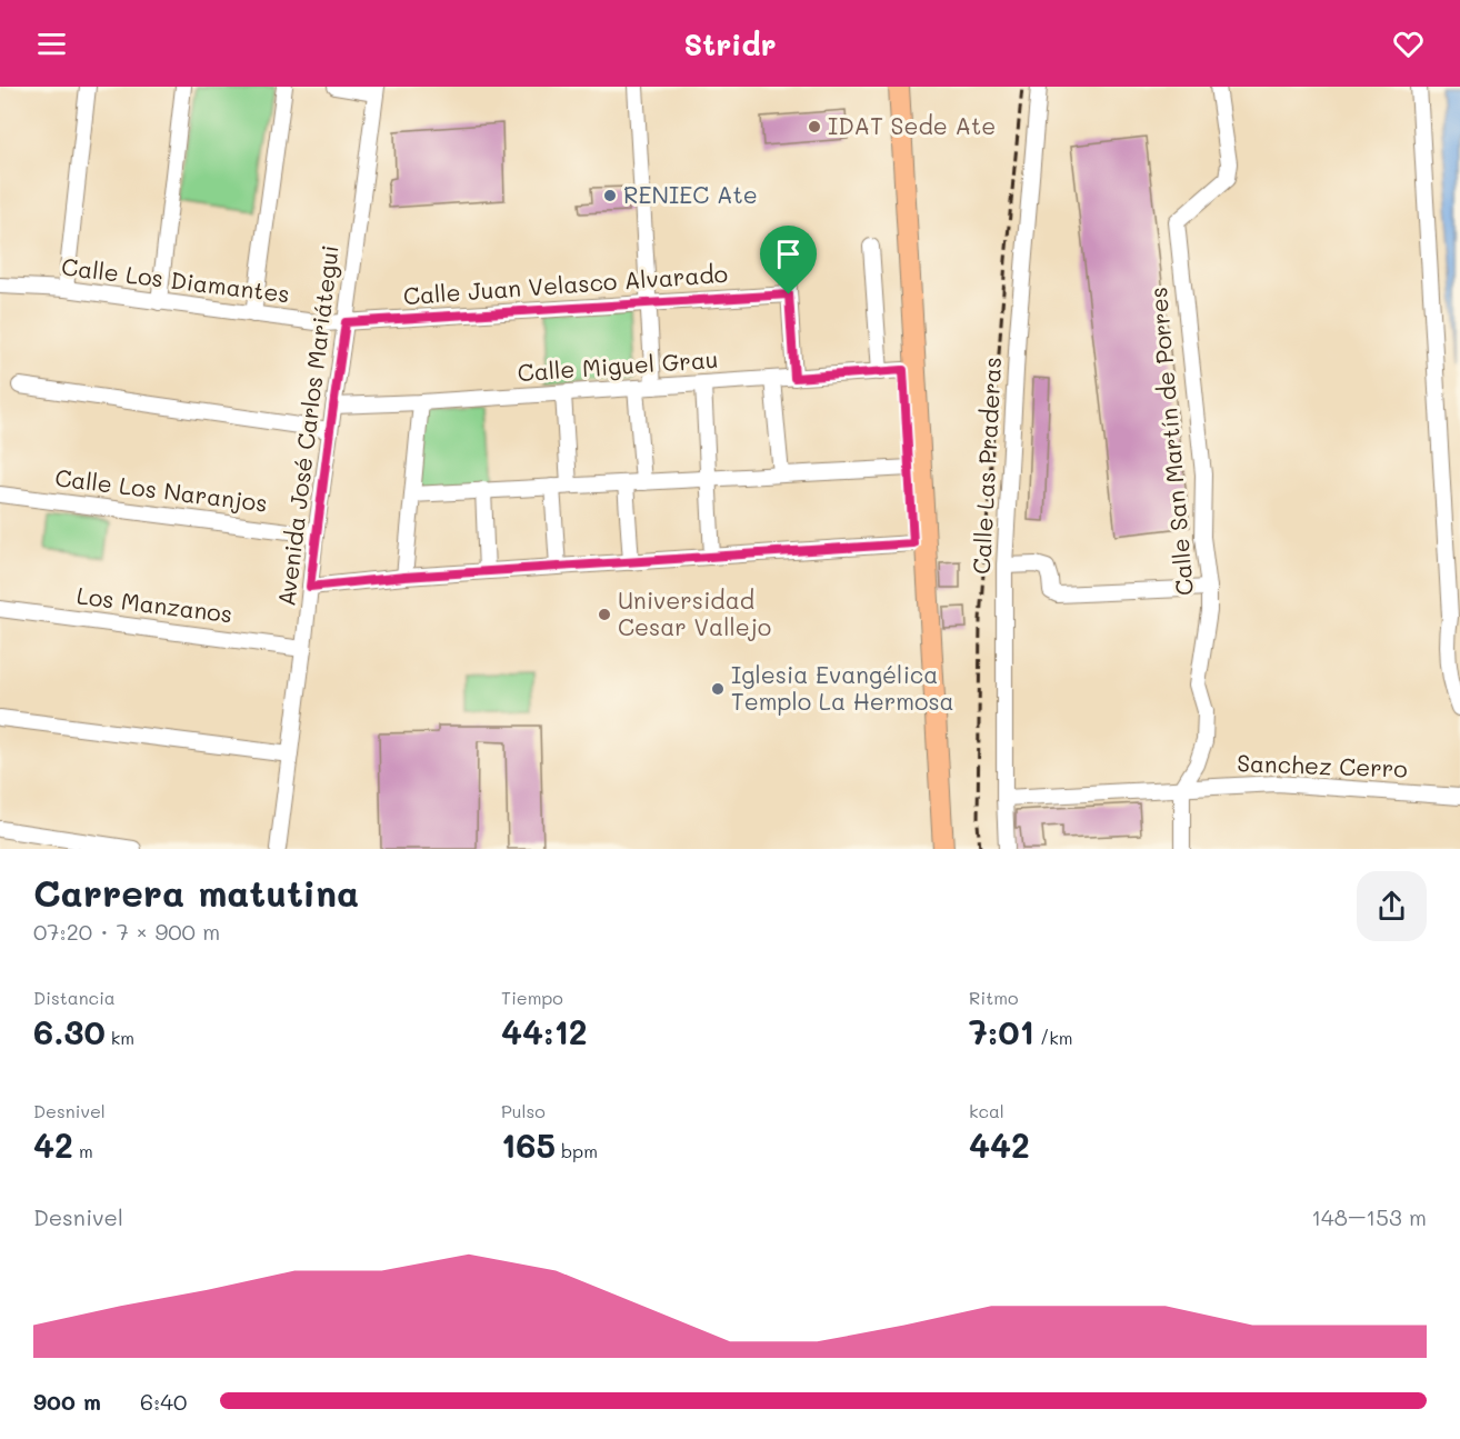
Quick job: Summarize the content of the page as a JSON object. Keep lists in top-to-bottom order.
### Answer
{
  "streets": {
    "street": [
      "Calle Los Diamantes",
      "Calle Juan Velasco Alvarado",
      "Calle Miguel Grau",
      "Avenida José Carlos Mariátegui",
      "Calle San Martín de Porres",
      "Calle Las Praderas",
      "Calle Los Naranjos",
      "Los Manzanos",
      "Sanchez Cerro"
    ]
  },
  "crossings": [
    ["Calle Los Diamantes", "Calle Juan Velasco Alvarado"],
    ["Calle Los Diamantes", "Avenida José Carlos Mariátegui"],
    ["Calle Juan Velasco Alvarado", "Avenida José Carlos Mariátegui"],
    ["Calle Miguel Grau", "Avenida José Carlos Mariátegui"],
    ["Avenida José Carlos Mariátegui", "Calle Los Naranjos"],
    ["Avenida José Carlos Mariátegui", "Los Manzanos"],
    ["Calle San Martín de Porres", "Sanchez Cerro"],
    ["Calle Las Praderas", "Sanchez Cerro"]
  ],
  "places": [
    "IDAT Sede Ate",
    "RENIEC Ate",
    "Universidad Cesar Vallejo",
    "Iglesia Evangélica Templo La Hermosa"
  ],
  "page": {
    "header": "Stridr",
    "heading": ["Carrera matutina", "07:20 · 7 × 900 m"],
    "stats": [
      ["Distancia", "6.30 km"],
      ["Tiempo", "44:12"],
      ["Ritmo", "7:01 /km"],
      ["Desnivel", "42 m"],
      ["Pulso", "165 bpm"],
      ["kcal", "442"]
    ],
    "chart": ["Desnivel", "148–153 m"],
    "list": [
      {
        "name": "900 m",
        "note": "6:40"
      }
    ]
  }
}
